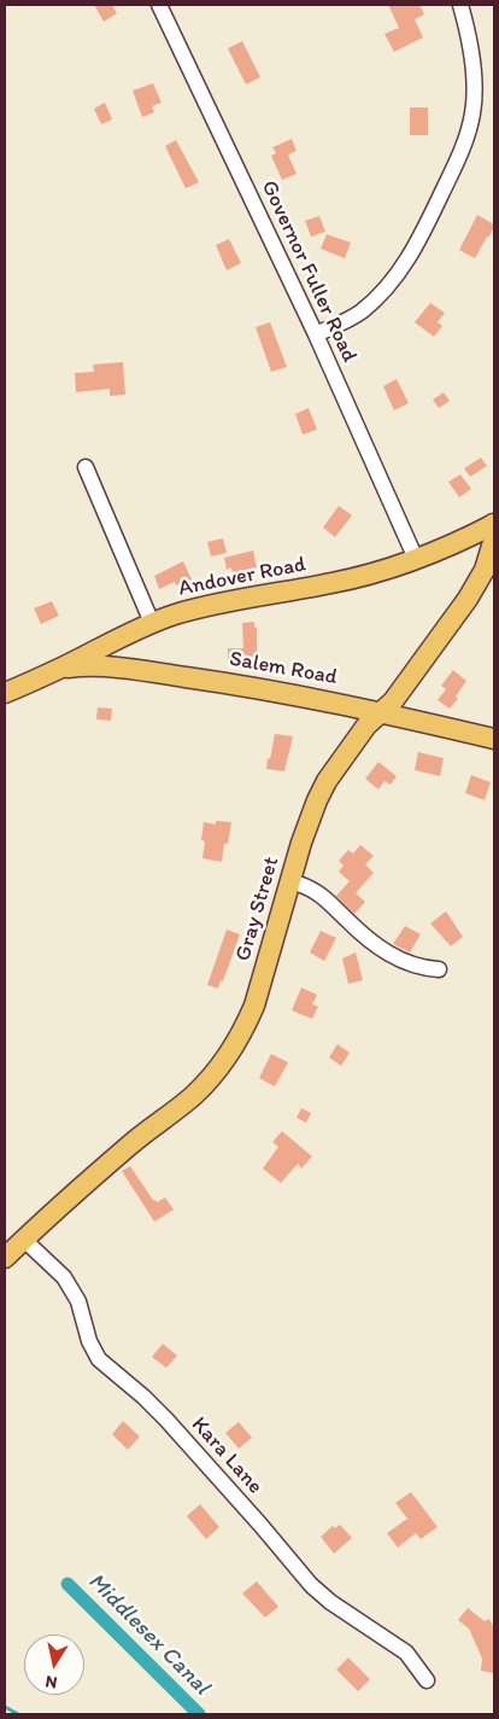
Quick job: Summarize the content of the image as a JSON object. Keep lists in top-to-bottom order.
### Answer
{
  "streets": {
    "main road": ["Andover Road", "Salem Road", "Gray Street"],
    "street": ["Governor Fuller Road", "Kara Lane"]
  },
  "crossings": [
    ["Governor Fuller Road", "Andover Road"],
    ["Andover Road", "Salem Road"],
    ["Andover Road", "Gray Street"],
    ["Salem Road", "Gray Street"],
    ["Gray Street", "Kara Lane"]
  ],
  "water": ["Middlesex Canal"],
  "north": "bottom"
}
